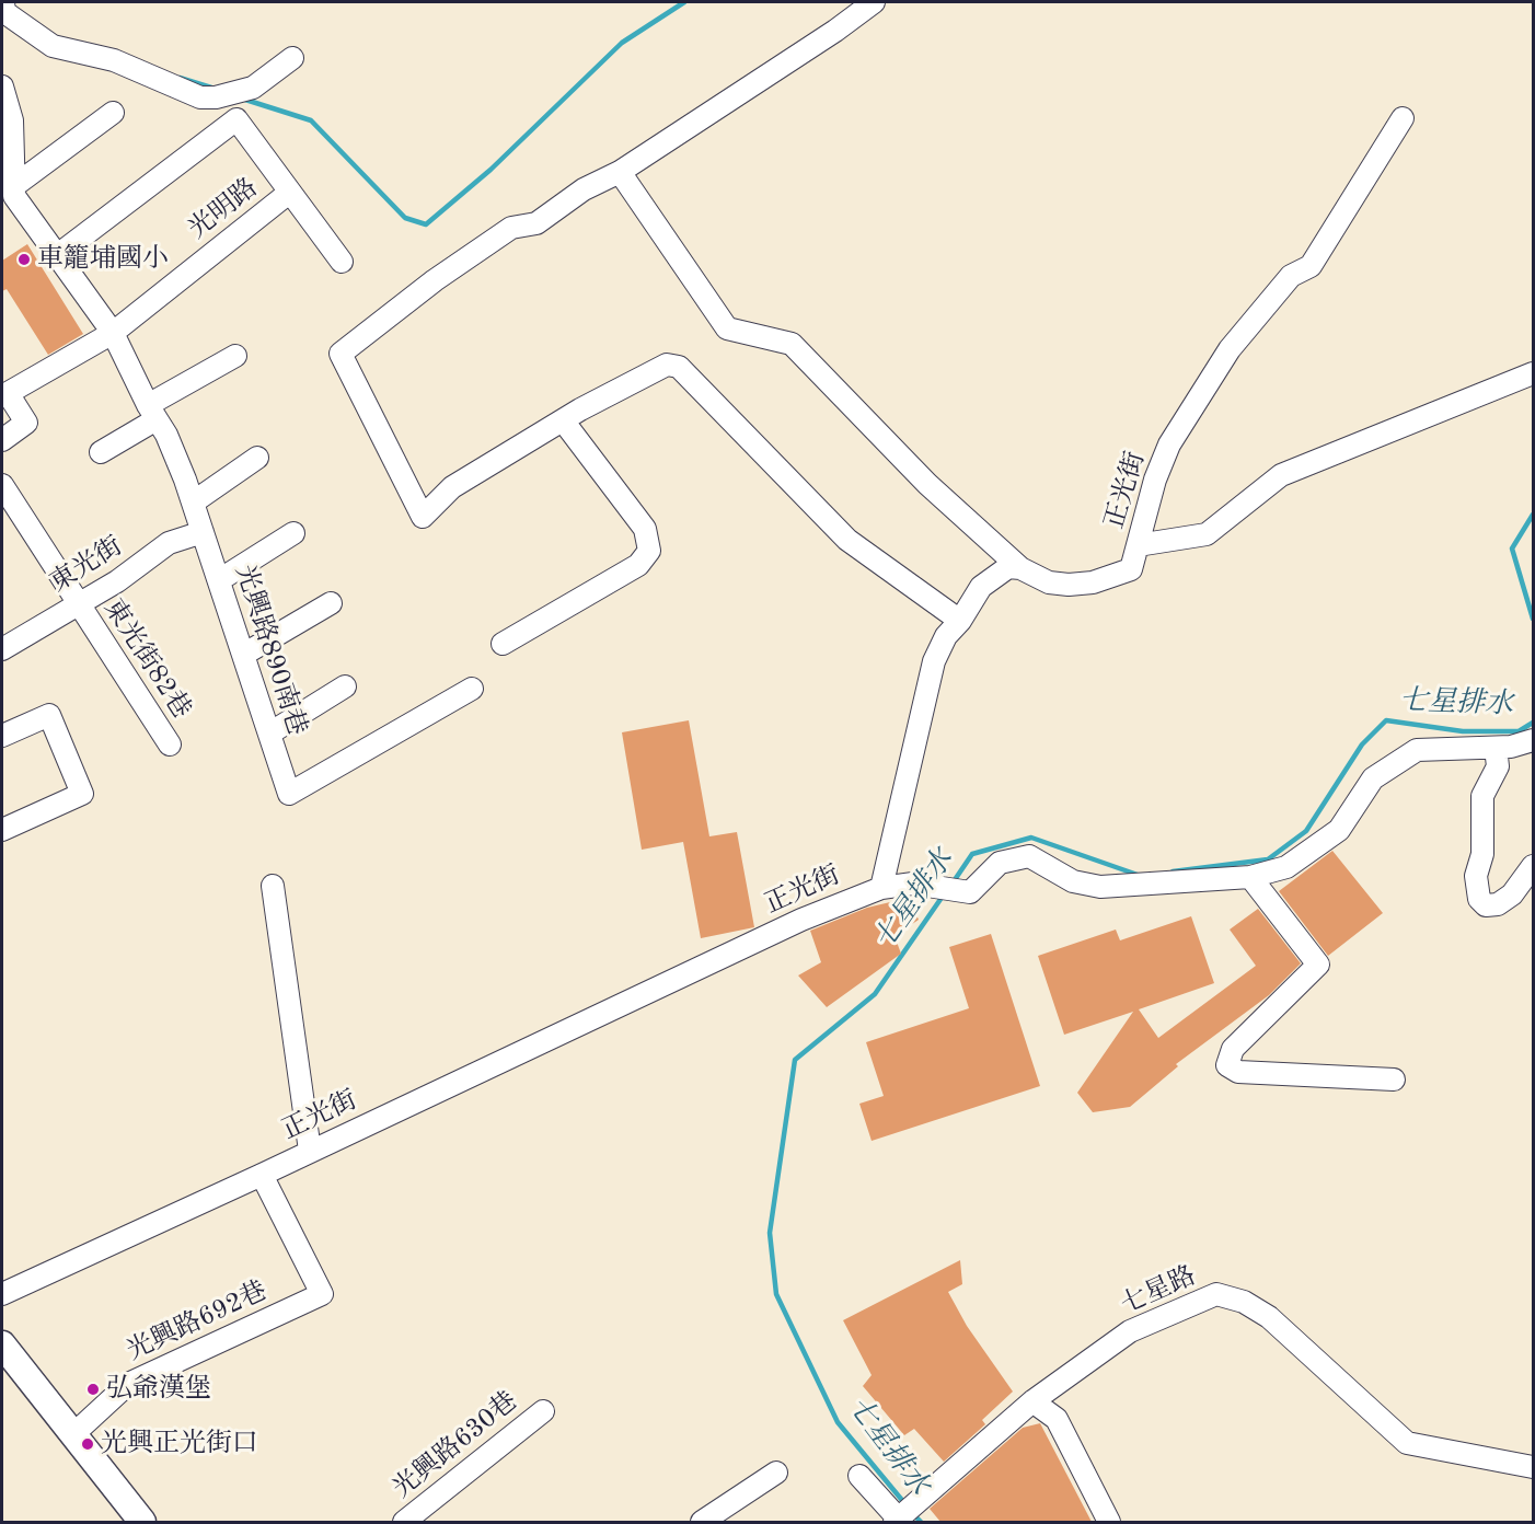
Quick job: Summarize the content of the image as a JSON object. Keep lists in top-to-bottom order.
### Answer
{
  "streets": {
    "street": [
      "光明路",
      "正光街",
      "東光街",
      "光興路890南巷",
      "東光街82巷",
      "七星路",
      "光興路692巷",
      "光興路630巷"
    ]
  },
  "crossings": [
    ["光明路", "光興路890南巷"],
    ["正光街", "光興路692巷"],
    ["東光街", "光興路890南巷"],
    ["東光街", "東光街82巷"]
  ],
  "water": ["七星排水"],
  "places": ["車籠埔國小", "弘爺漢堡", "光興正光街口"]
}
